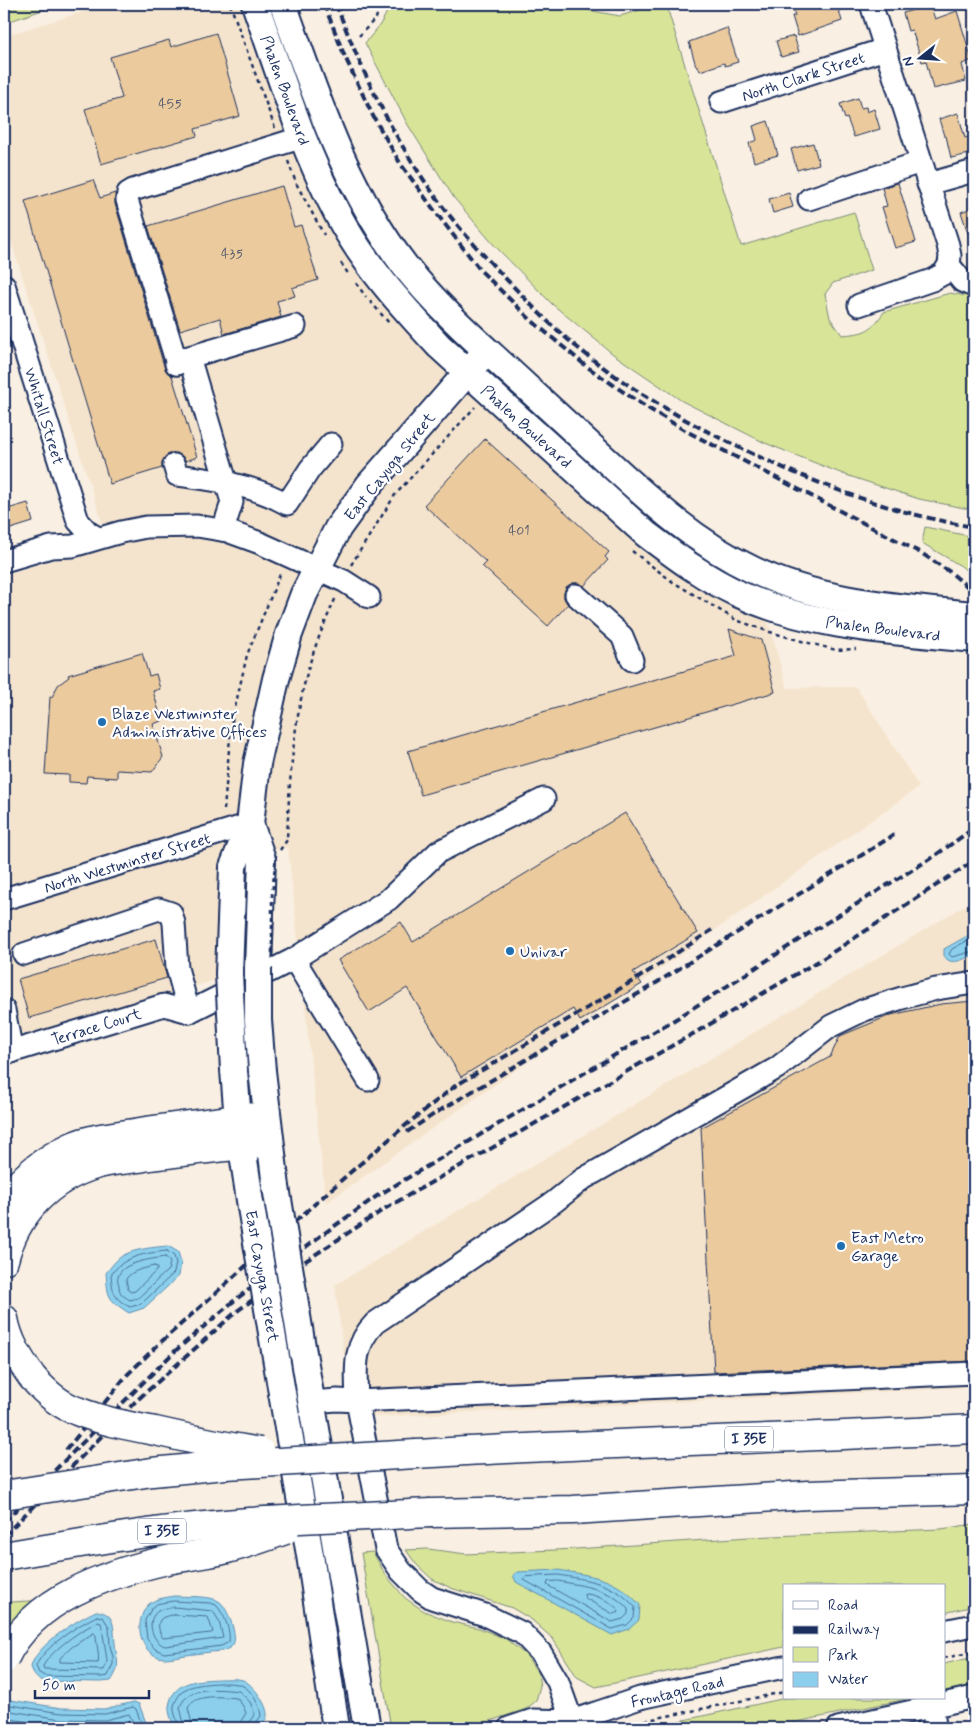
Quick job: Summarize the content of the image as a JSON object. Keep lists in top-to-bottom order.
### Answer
{
  "streets": {
    "highway": ["I 35E"],
    "main road": ["Phalen Boulevard", "East Cayuga Street"],
    "street": [
      "North Clark Street",
      "Whitall Street",
      "North Westminster Street",
      "Terrace Court",
      "Frontage Road"
    ]
  },
  "crossings": [
    ["Phalen Boulevard", "East Cayuga Street"],
    ["East Cayuga Street", "North Westminster Street"]
  ],
  "places": ["Blaze Westminster Administrative Offices", "Univar", "East Metro Garage"],
  "house_numbers": ["455", "435", "401"],
  "legend": [
    "Road",
    "Railway",
    "Park",
    "Water"
  ],
  "scale_bar": "50 m",
  "north": "left"
}
